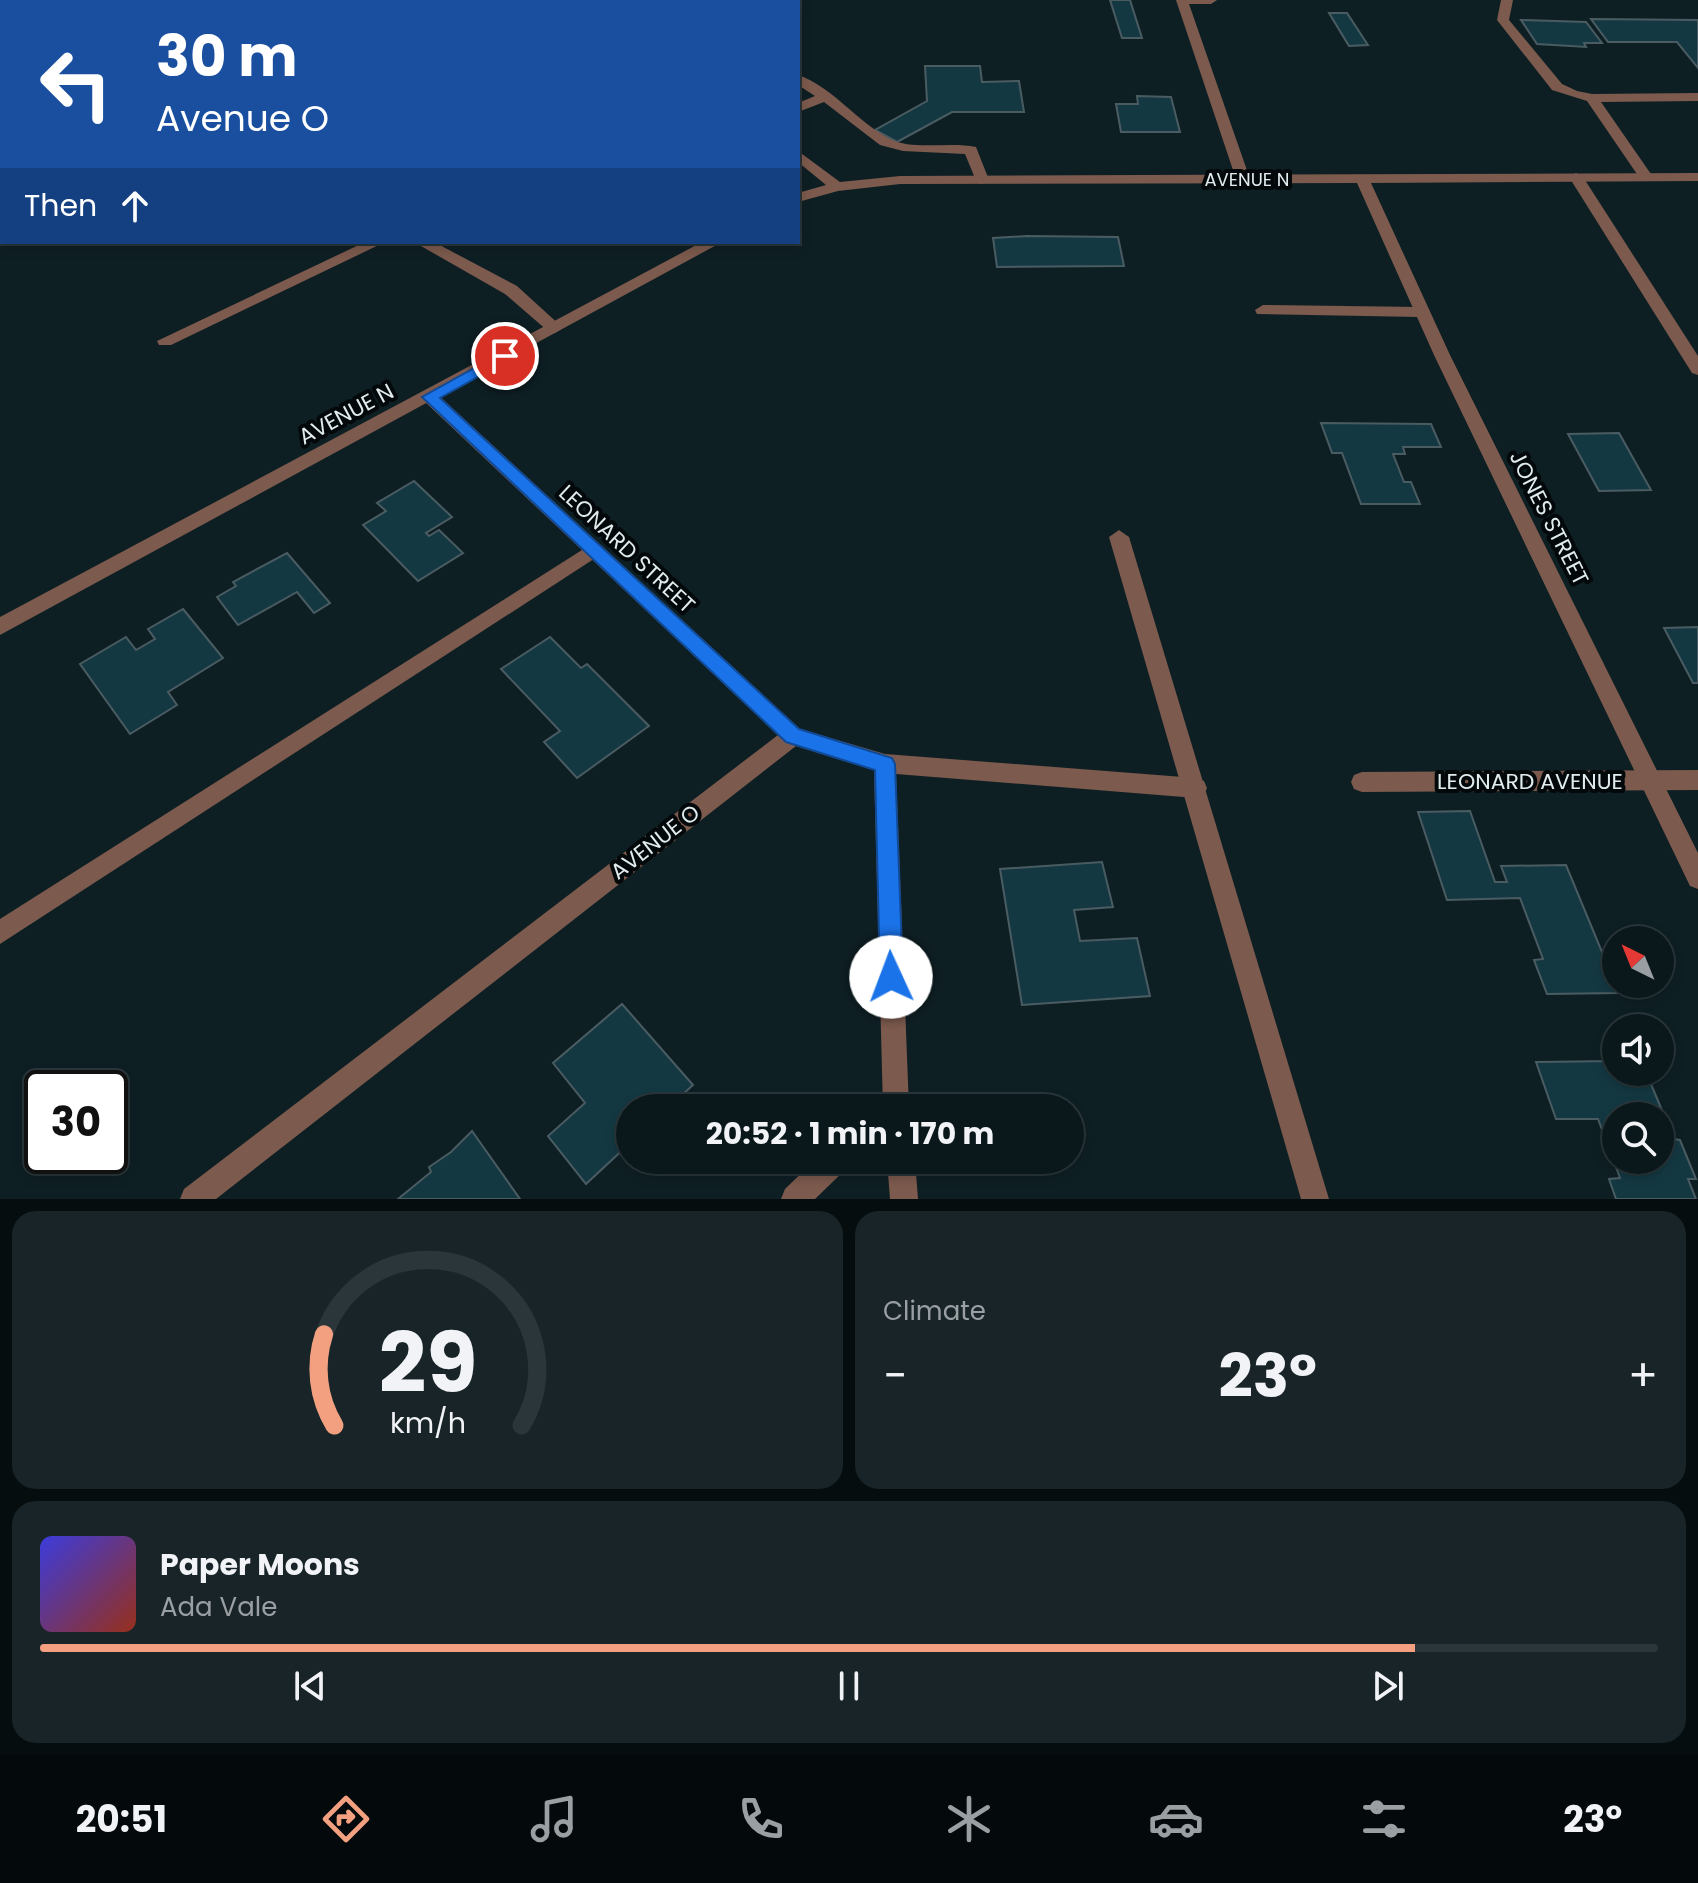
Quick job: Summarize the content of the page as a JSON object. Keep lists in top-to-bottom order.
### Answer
{
  "streets": {
    "street": [
      "AVENUE N",
      "JONES STREET",
      "LEONARD STREET",
      "LEONARD AVENUE",
      "AVENUE O"
    ]
  },
  "crossings": [
    ["AVENUE N", "JONES STREET"],
    ["AVENUE N", "LEONARD STREET"],
    ["JONES STREET", "LEONARD AVENUE"],
    ["LEONARD STREET", "AVENUE O"]
  ],
  "north": "top left",
  "page": {
    "turn": ["30 m", "Avenue O"],
    "then": "Then",
    "limit": "30",
    "trip": "20:52 · 1 min · 170 m",
    "tile": "Climate",
    "heat": ["−", "23°", "+"],
    "song": ["Paper Moons", "Ada Vale"],
    "tabs": ["20:51", "23°"],
    "gauge": ["29", "km/h"]
  }
}
